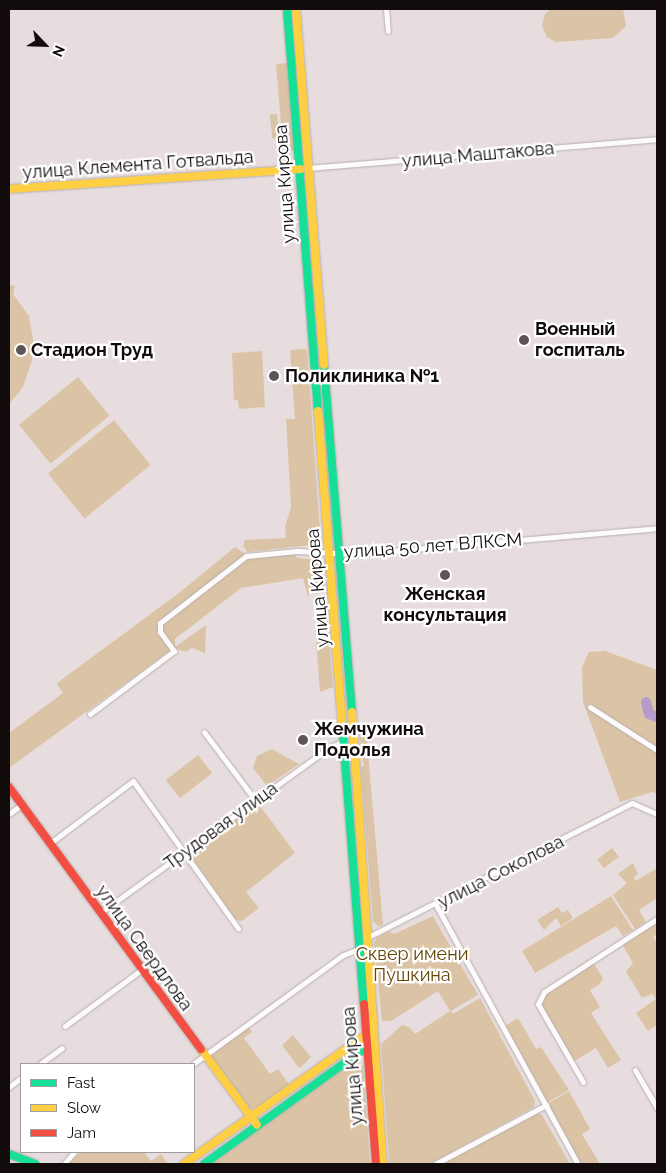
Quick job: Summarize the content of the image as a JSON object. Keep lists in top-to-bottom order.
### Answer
{
  "streets": {
    "main road": ["улица Клемента Готвальда", "улица Кирова", "улица Свердлова"],
    "street": [
      "улица Маштакова",
      "улица 50 лет ВЛКСМ",
      "Трудовая улица",
      "улица Соколова"
    ]
  },
  "crossings": [
    ["улица Маштакова", "улица Клемента Готвальда"],
    ["улица Маштакова", "улица Кирова"],
    ["улица Клемента Готвальда", "улица Кирова"],
    ["улица Кирова", "улица 50 лет ВЛКСМ"],
    ["улица Кирова", "Трудовая улица"],
    ["улица Кирова", "улица Соколова"],
    ["Трудовая улица", "улица Свердлова"]
  ],
  "parks": ["Сквер имени Пушкина"],
  "places": [
    "Военный госпиталь",
    "Стадион Труд",
    "Поликлиника №1",
    "Женская консультация",
    "Жемчужина Подолья"
  ],
  "legend": ["Fast", "Slow", "Jam"],
  "north": "bottom right"
}
